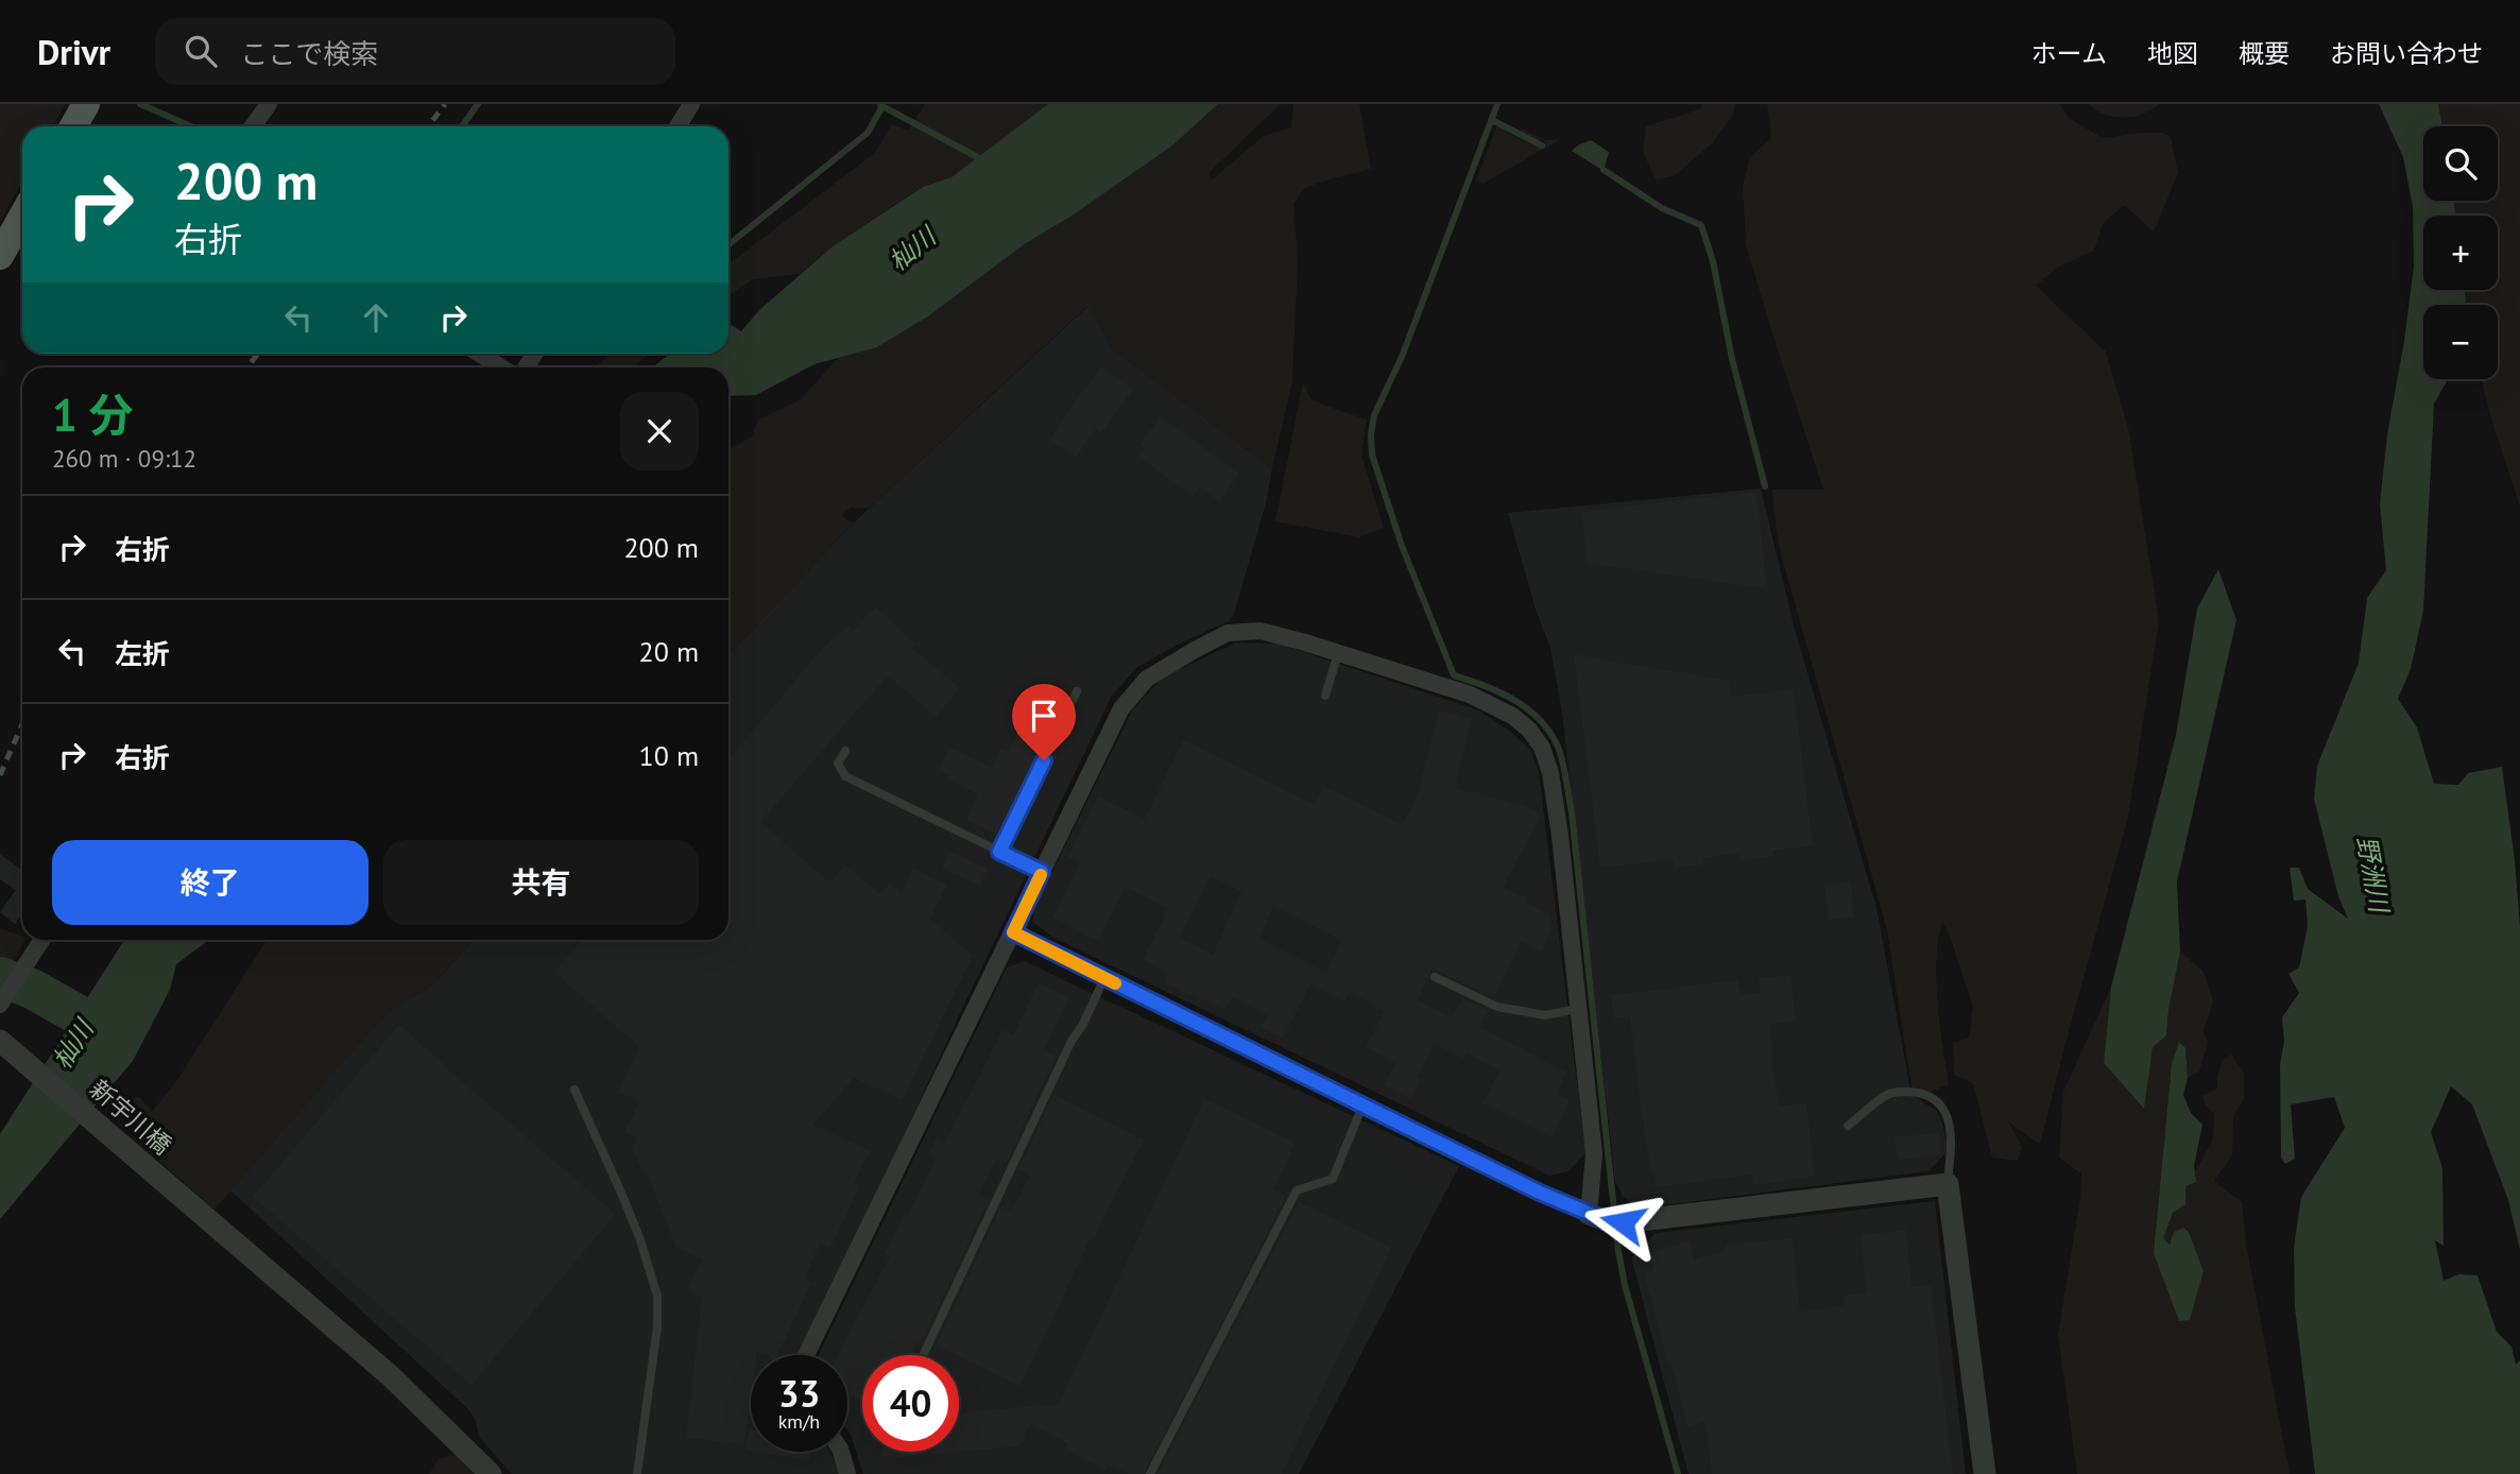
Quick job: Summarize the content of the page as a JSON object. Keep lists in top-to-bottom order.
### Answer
{
  "streets": {
    "street": ["新宇川橋"]
  },
  "water": ["杣川", "野洲川"],
  "page": {
    "header": "Drivr",
    "search": "ここで検索",
    "nav": [
      "ホーム",
      "地図",
      "概要",
      "お問い合わせ"
    ],
    "map_buttons": ["+", "−"],
    "turn": ["200 m", "右折"],
    "heading": ["1 分", "260 m · 09:12"],
    "list": [
      {
        "name": "右折",
        "value": "200 m"
      },
      {
        "name": "左折",
        "value": "20 m"
      },
      {
        "name": "右折",
        "value": "10 m"
      }
    ],
    "buttons": ["終了", "共有"],
    "speed": "33 km/h",
    "limit": "40"
  }
}
